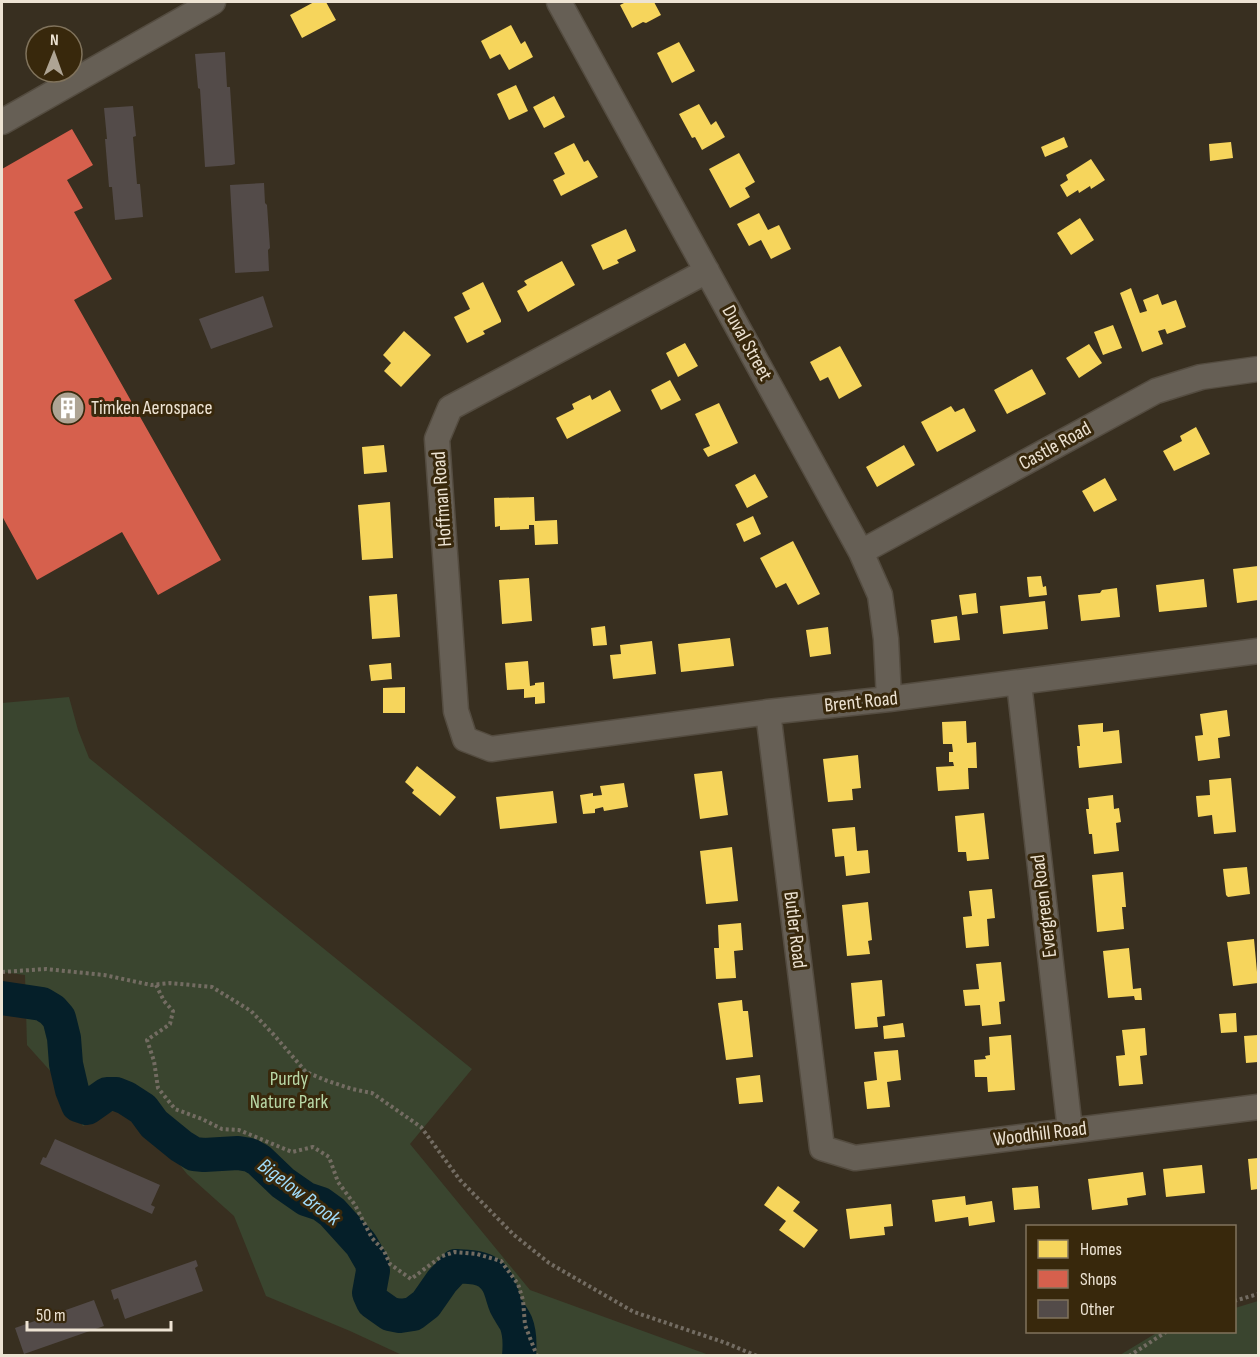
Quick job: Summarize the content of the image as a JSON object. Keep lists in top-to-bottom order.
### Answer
{
  "streets": {
    "street": [
      "Duval Street",
      "Castle Road",
      "Hoffman Road",
      "Brent Road",
      "Evergreen Road",
      "Butler Road",
      "Woodhill Road"
    ]
  },
  "crossings": [
    ["Duval Street", "Castle Road"],
    ["Duval Street", "Hoffman Road"],
    ["Duval Street", "Brent Road"],
    ["Hoffman Road", "Brent Road"],
    ["Brent Road", "Evergreen Road"],
    ["Brent Road", "Butler Road"],
    ["Evergreen Road", "Woodhill Road"],
    ["Butler Road", "Woodhill Road"]
  ],
  "water": ["Bigelow Brook"],
  "parks": ["Purdy Nature Park"],
  "places": {
    "building": ["Timken Aerospace"]
  },
  "legend": ["Homes", "Shops", "Other"],
  "scale_bar": "50 m",
  "north": "top"
}
